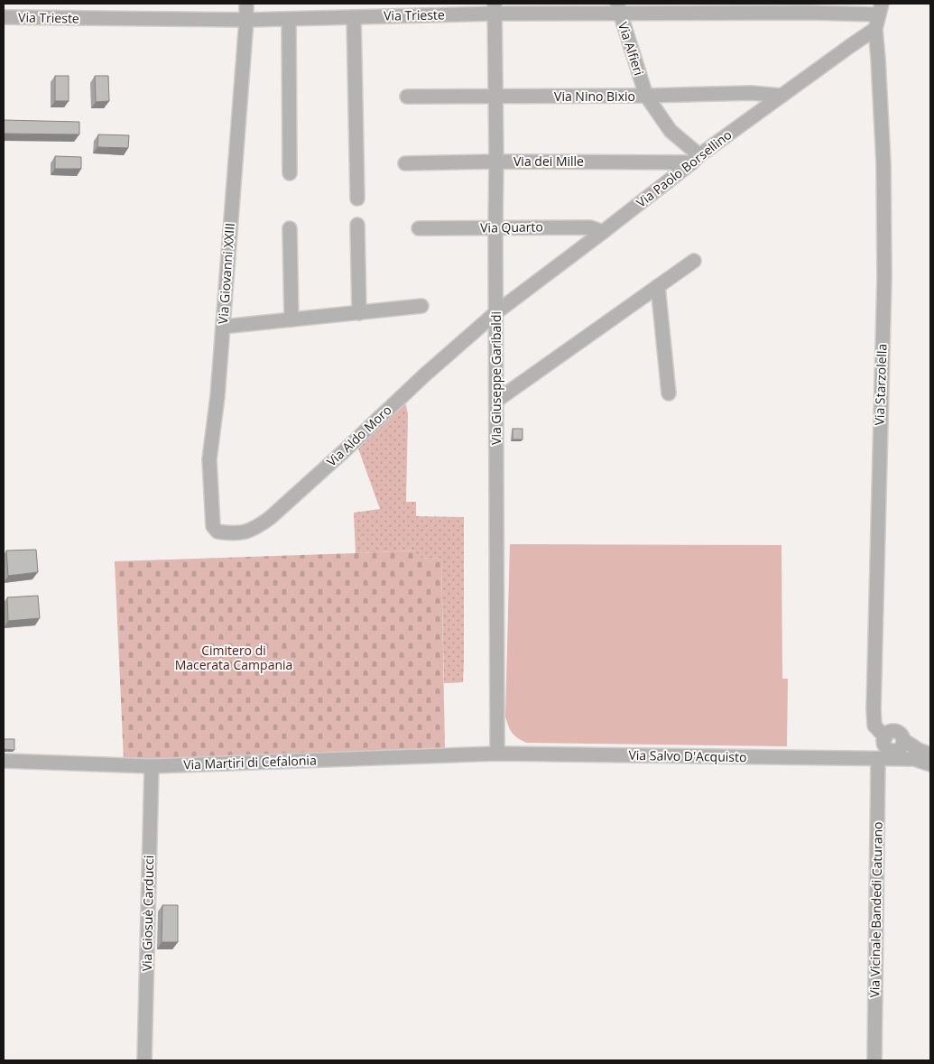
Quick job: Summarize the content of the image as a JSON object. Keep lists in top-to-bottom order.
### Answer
{
  "streets": {
    "street": [
      "Via Trieste",
      "Via Alfieri",
      "Via Nino Bixio",
      "Via dei Mille",
      "Via Paolo Borsellino",
      "Via Quarto",
      "Via Giovanni XXIII",
      "Via Giuseppe Garibaldi",
      "Via Starzolella",
      "Via Aldo Moro",
      "Via Salvo D'Acquisto",
      "Via Martiri di Cefalonia",
      "Via Vicinale Bandedi Caturano",
      "Via Giosuè Carducci"
    ]
  },
  "crossings": [
    ["Via Trieste", "Via Alfieri"],
    ["Via Trieste", "Via Giovanni XXIII"],
    ["Via Trieste", "Via Giuseppe Garibaldi"],
    ["Via Trieste", "Via Starzolella"],
    ["Via Alfieri", "Via Nino Bixio"],
    ["Via Alfieri", "Via dei Mille"],
    ["Via Alfieri", "Via Paolo Borsellino"],
    ["Via Nino Bixio", "Via Paolo Borsellino"],
    ["Via Nino Bixio", "Via Giuseppe Garibaldi"],
    ["Via dei Mille", "Via Paolo Borsellino"],
    ["Via dei Mille", "Via Giuseppe Garibaldi"],
    ["Via Paolo Borsellino", "Via Quarto"],
    ["Via Paolo Borsellino", "Via Giuseppe Garibaldi"],
    ["Via Paolo Borsellino", "Via Starzolella"],
    ["Via Paolo Borsellino", "Via Aldo Moro"],
    ["Via Quarto", "Via Giuseppe Garibaldi"],
    ["Via Giovanni XXIII", "Via Aldo Moro"],
    ["Via Giuseppe Garibaldi", "Via Aldo Moro"],
    ["Via Giuseppe Garibaldi", "Via Salvo D'Acquisto"],
    ["Via Giuseppe Garibaldi", "Via Martiri di Cefalonia"],
    ["Via Starzolella", "Via Salvo D'Acquisto"],
    ["Via Salvo D'Acquisto", "Via Martiri di Cefalonia"],
    ["Via Salvo D'Acquisto", "Via Vicinale Bandedi Caturano"],
    ["Via Martiri di Cefalonia", "Via Giosuè Carducci"]
  ],
  "parks": ["Cimitero di Macerata Campania"]
}
